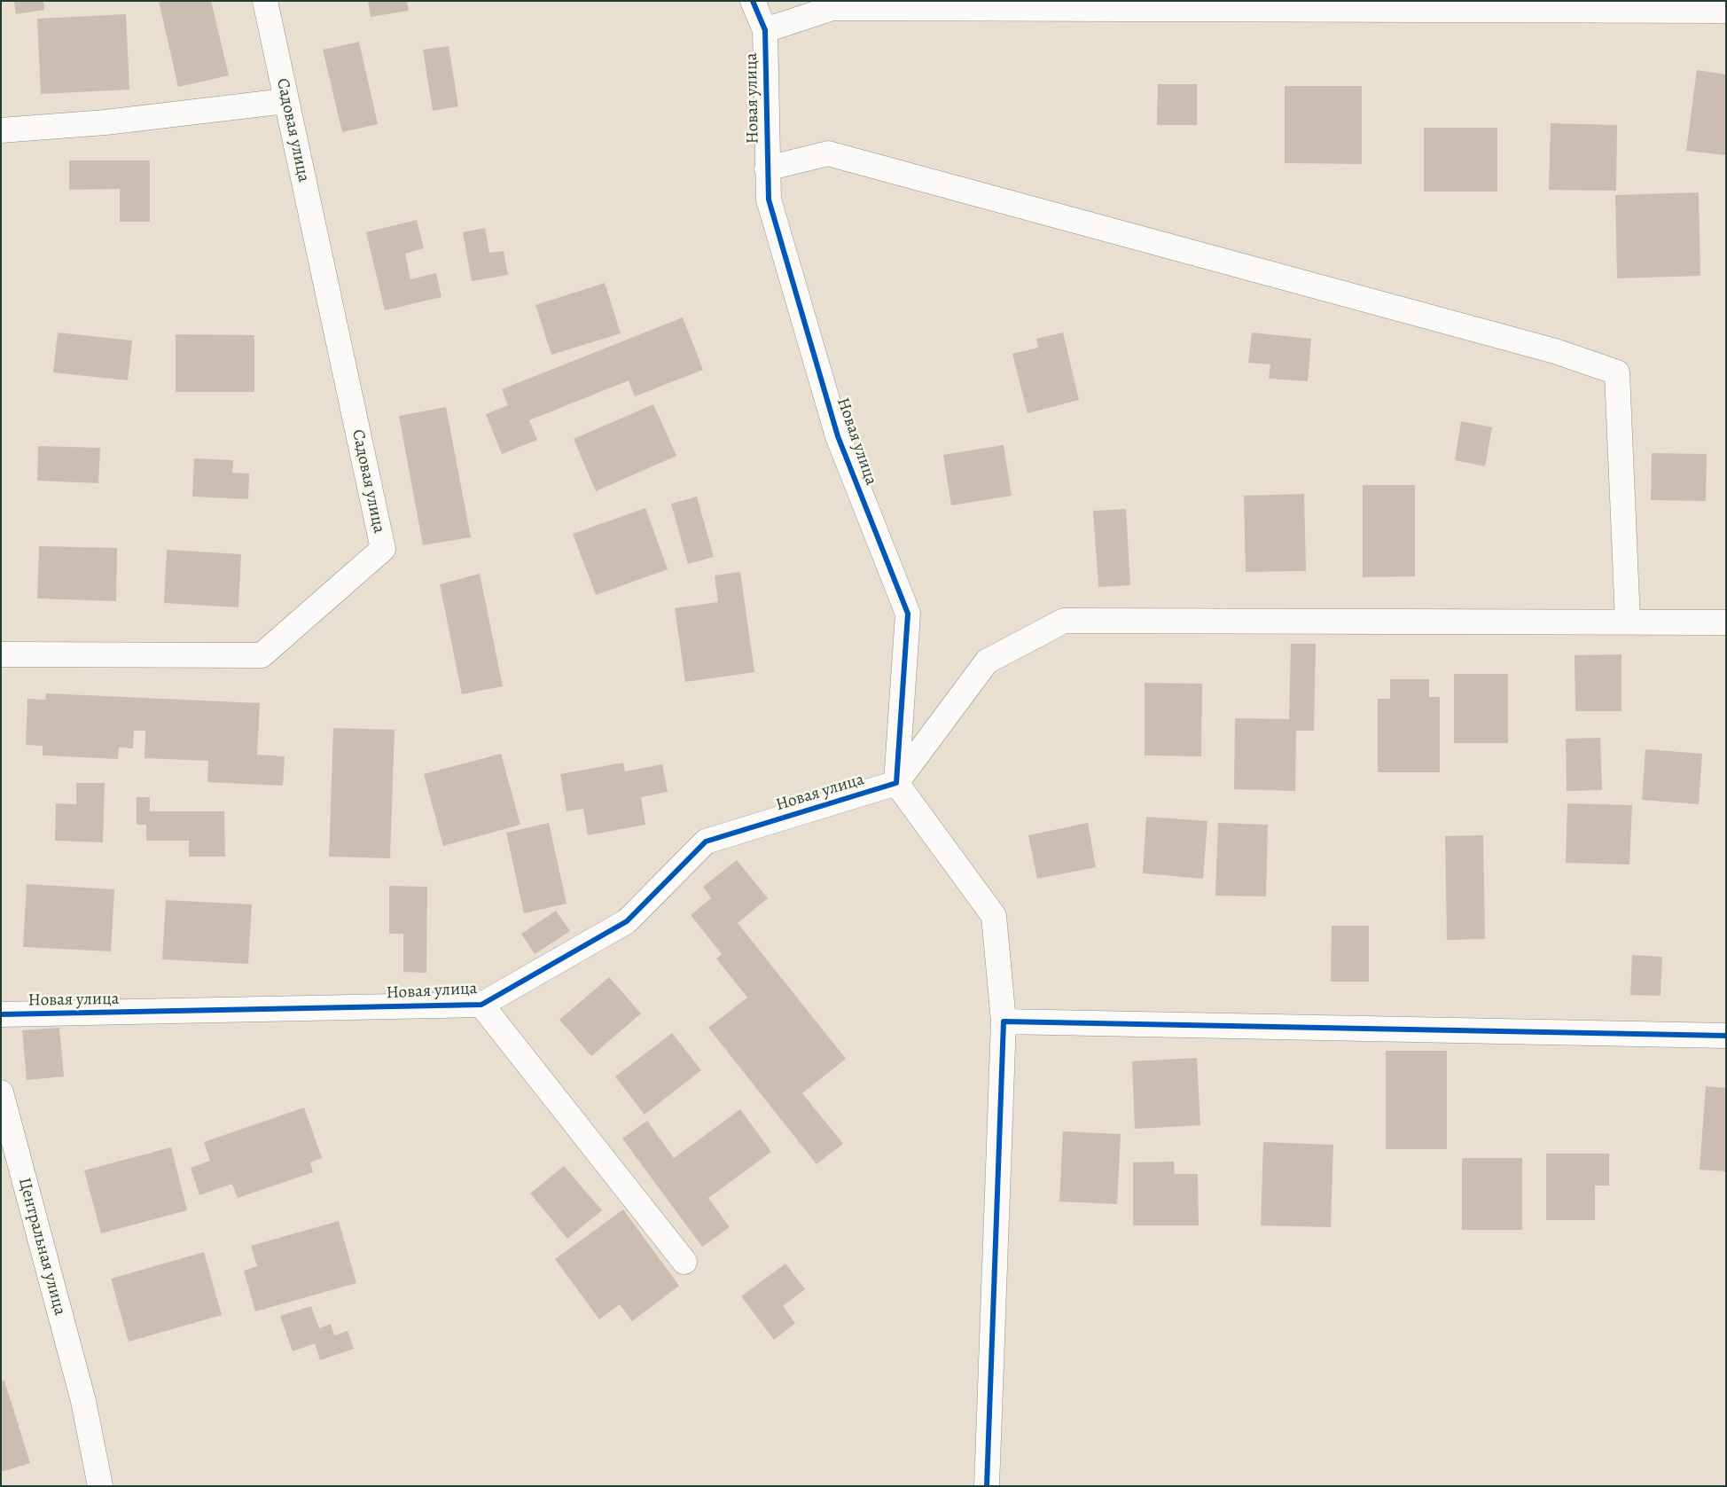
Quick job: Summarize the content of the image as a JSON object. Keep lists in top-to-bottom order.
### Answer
{
  "streets": {
    "street": ["Новая улица", "Садовая улица", "Центральная улица"]
  }
}
